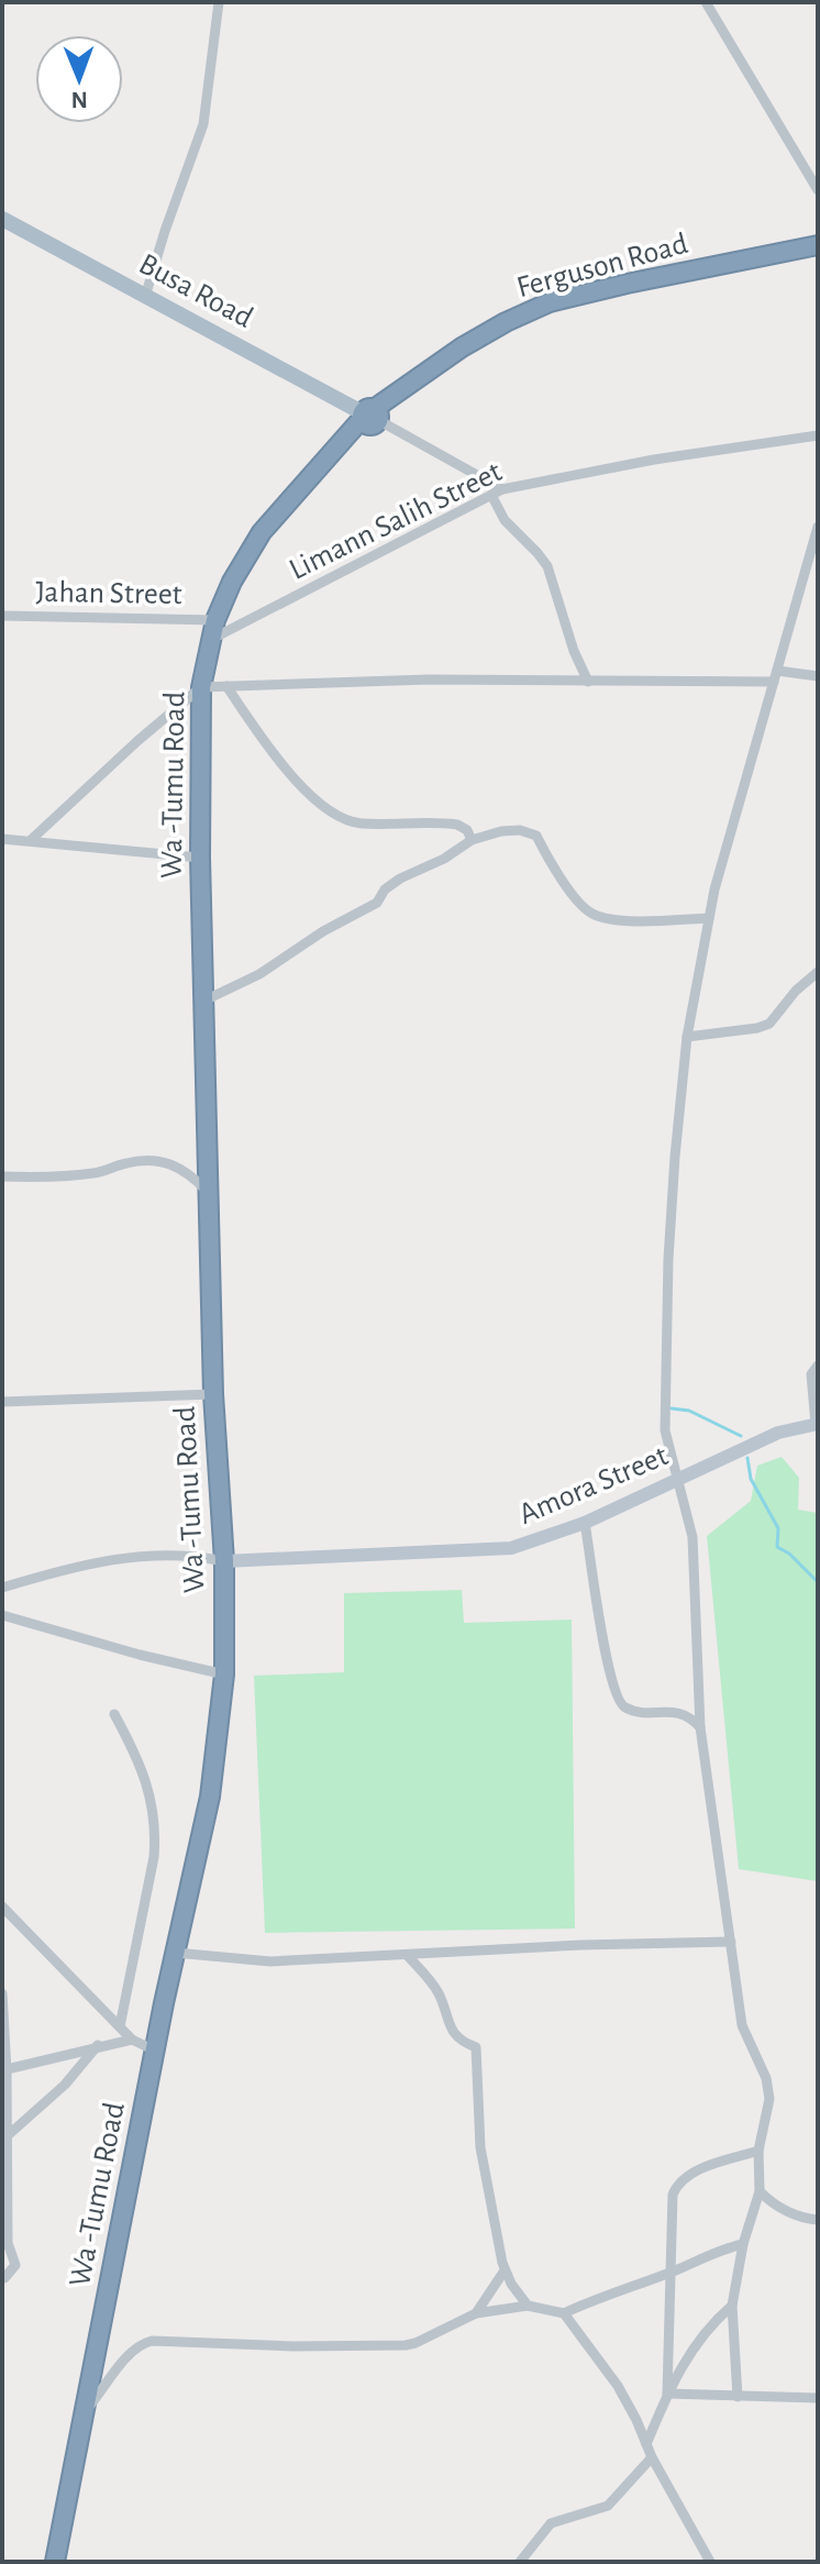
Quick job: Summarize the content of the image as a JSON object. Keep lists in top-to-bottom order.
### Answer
{
  "streets": {
    "highway": ["Ferguson Road", "Wa -Tumu Road"],
    "main road": ["Busa Road"],
    "street": ["Limann Salih Street", "Jahan Street", "Amora Street"]
  },
  "crossings": [
    ["Ferguson Road", "Busa Road"],
    ["Ferguson Road", "Wa -Tumu Road"],
    ["Busa Road", "Wa -Tumu Road"],
    ["Limann Salih Street", "Wa -Tumu Road"],
    ["Jahan Street", "Wa -Tumu Road"],
    ["Wa -Tumu Road", "Amora Street"]
  ],
  "north": "bottom"
}
